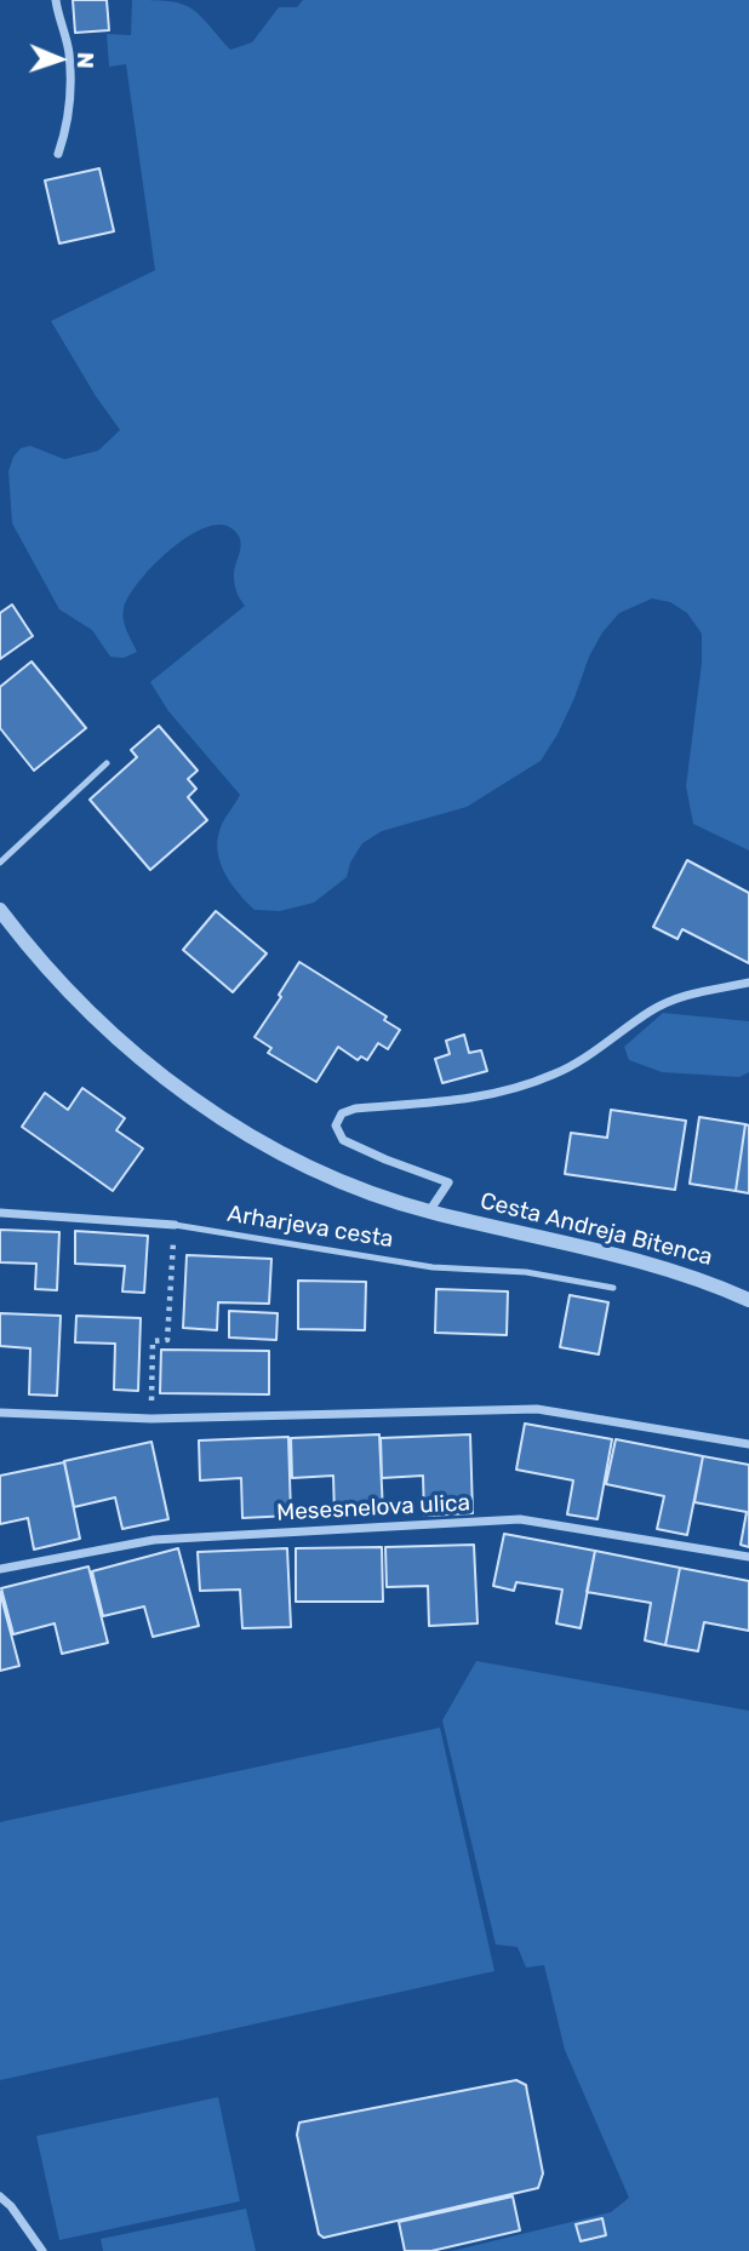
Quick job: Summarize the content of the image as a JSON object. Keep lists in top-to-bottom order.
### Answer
{
  "streets": {
    "street": ["Arharjeva cesta", "Cesta Andreja Bitenca", "Mesesnelova ulica"]
  },
  "north": "right"
}
